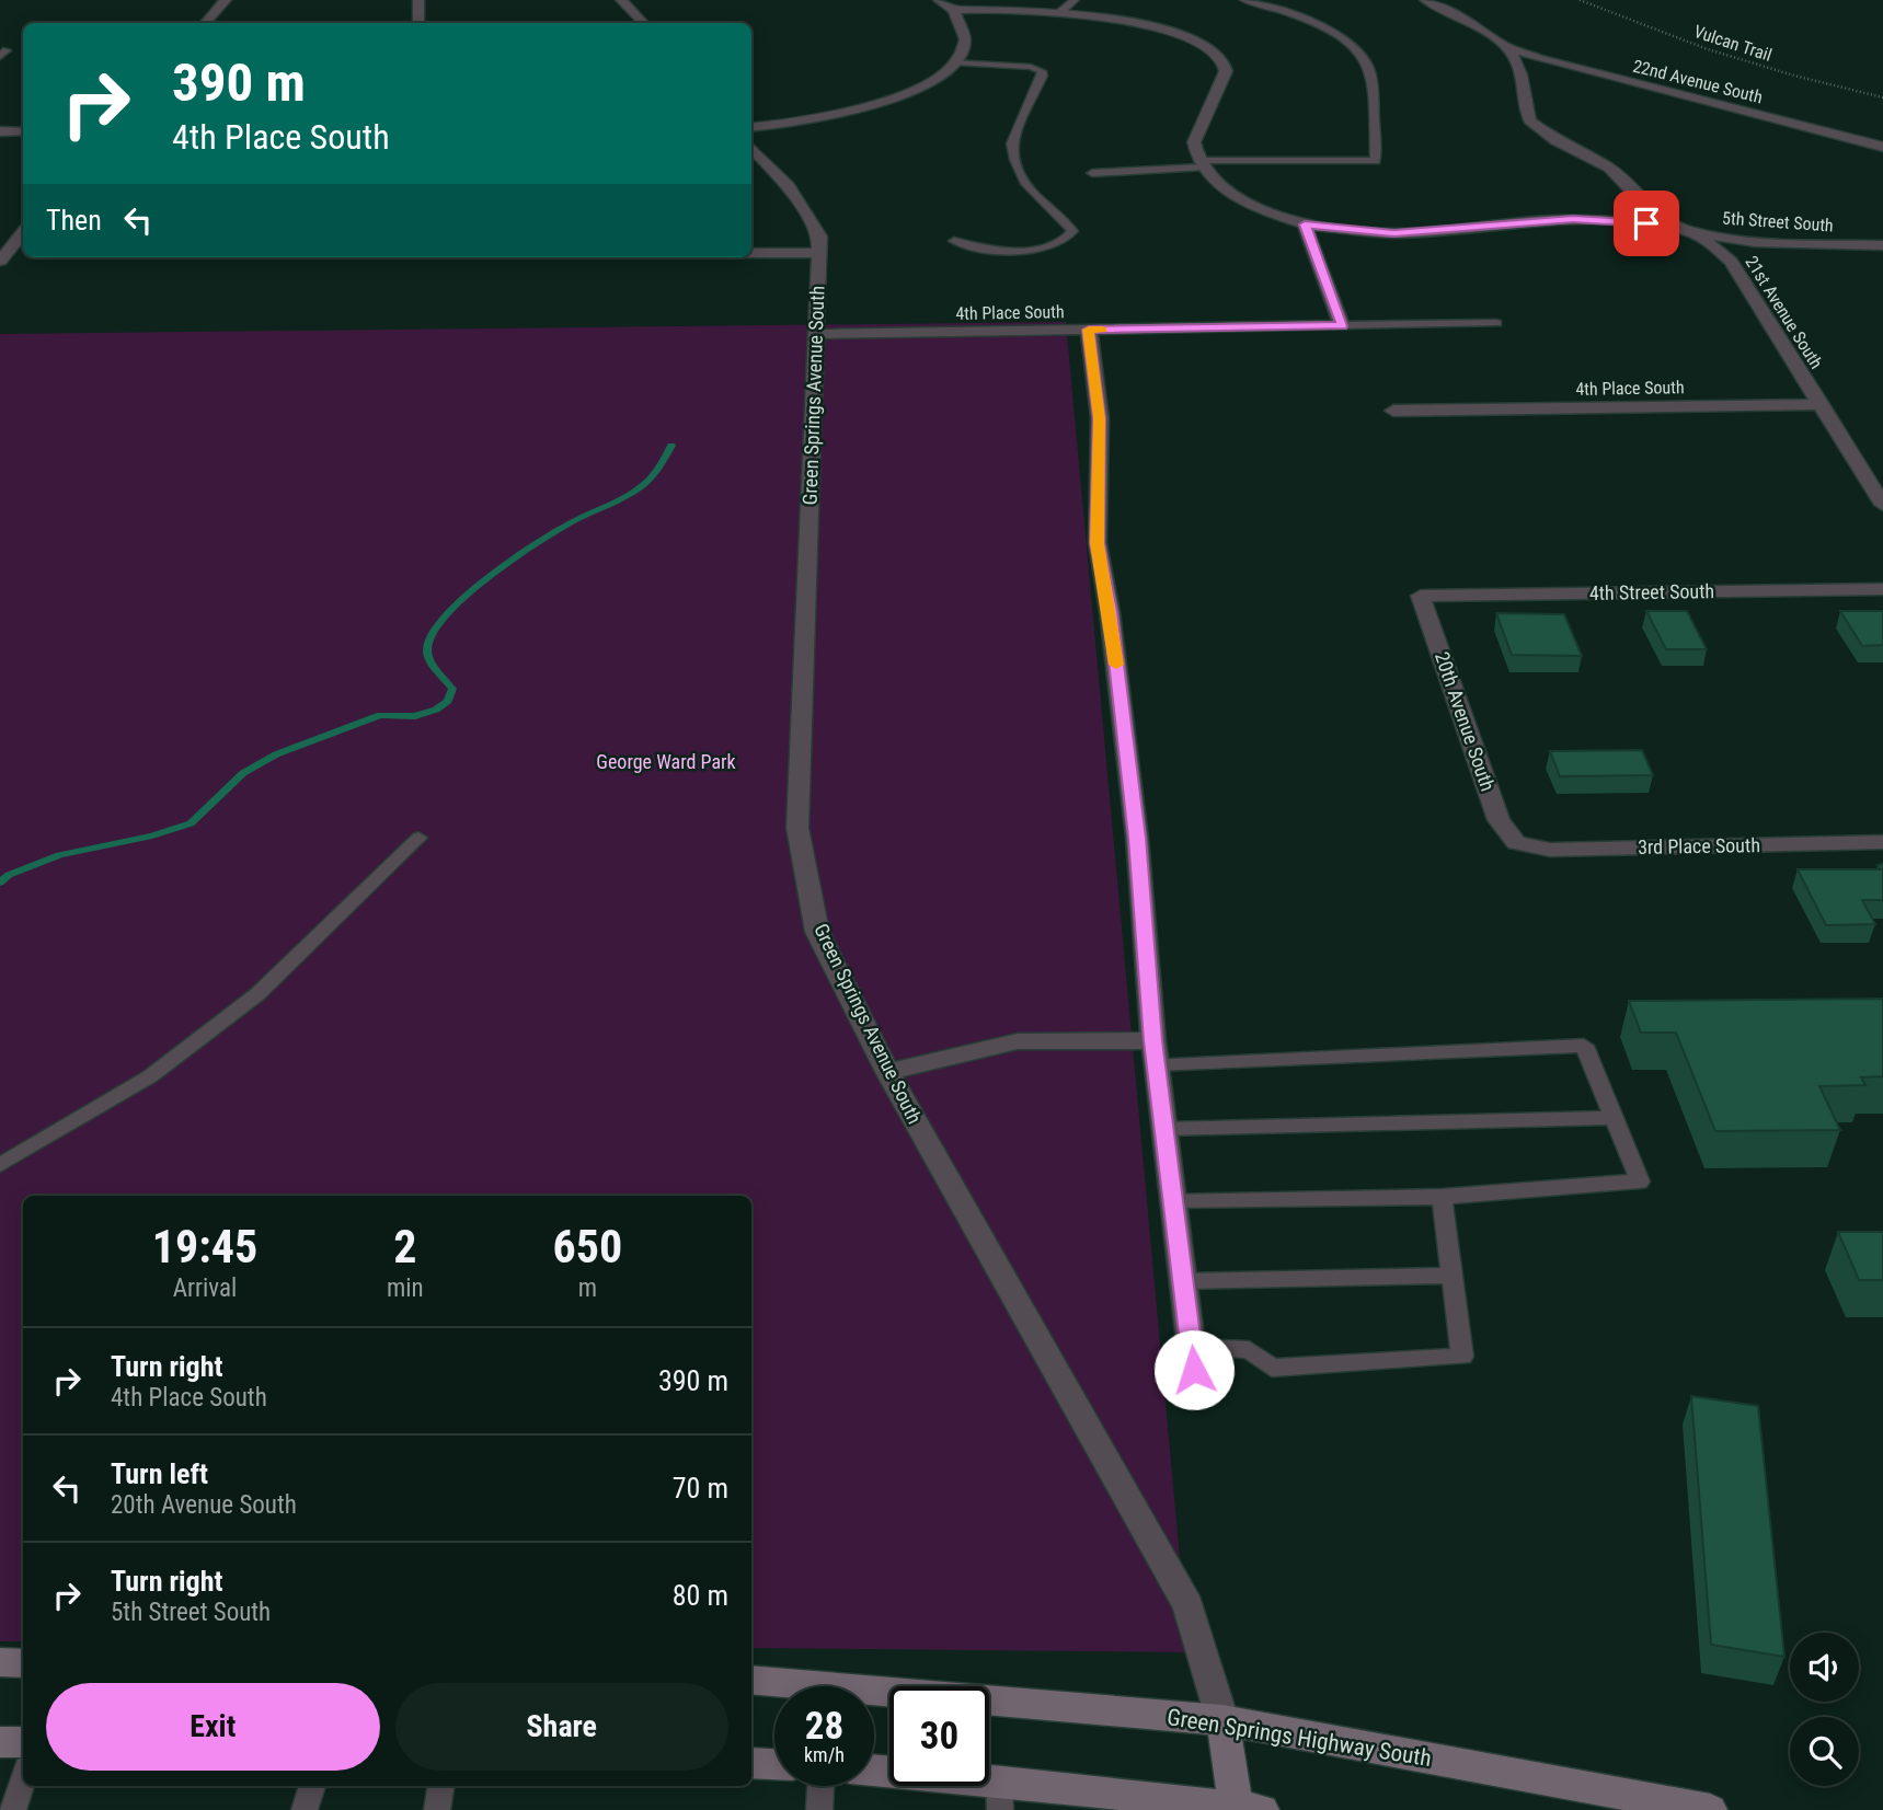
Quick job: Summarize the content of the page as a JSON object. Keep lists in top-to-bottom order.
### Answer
{
  "streets": {
    "main road": ["Green Springs Avenue South", "Green Springs Highway South"],
    "street": [
      "22nd Avenue South",
      "5th Street South",
      "4th Place South",
      "21st Avenue South",
      "4th Street South",
      "20th Avenue South",
      "3rd Place South"
    ],
    "path": ["Vulcan Trail"]
  },
  "crossings": [
    ["22nd Avenue South", "21st Avenue South"],
    ["5th Street South", "21st Avenue South"],
    ["4th Place South", "21st Avenue South"],
    ["4th Place South", "Green Springs Avenue South"],
    ["Green Springs Avenue South", "Green Springs Highway South"],
    ["4th Street South", "20th Avenue South"],
    ["20th Avenue South", "3rd Place South"]
  ],
  "parks": ["George Ward Park"],
  "page": {
    "turn": ["390 m", "4th Place South"],
    "then": "Then",
    "eta": [
      "19:45",
      "Arrival",
      "2",
      "min",
      "650",
      "m"
    ],
    "list": [
      {
        "name": "Turn right",
        "note": "4th Place South",
        "value": "390 m"
      },
      {
        "name": "Turn left",
        "note": "20th Avenue South",
        "value": "70 m"
      },
      {
        "name": "Turn right",
        "note": "5th Street South",
        "value": "80 m"
      }
    ],
    "buttons": ["Exit", "Share"],
    "speed": "28 km/h",
    "limit": "30"
  }
}
